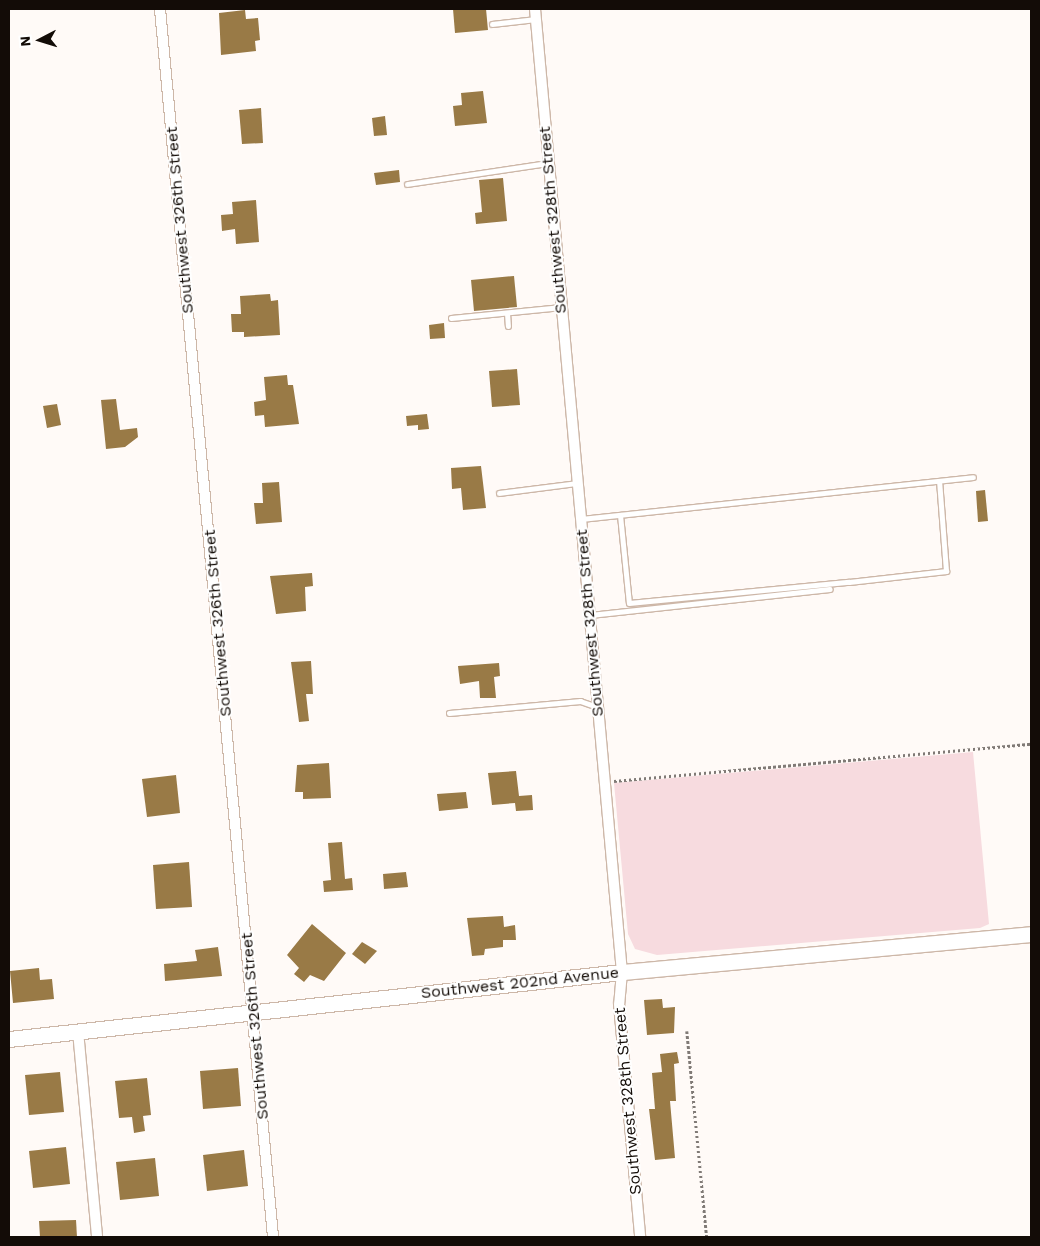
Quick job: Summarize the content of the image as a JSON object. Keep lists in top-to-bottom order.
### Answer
{
  "streets": {
    "street": ["Southwest 326th Street", "Southwest 328th Street", "Southwest 202nd Avenue"]
  },
  "crossings": [
    ["Southwest 326th Street", "Southwest 202nd Avenue"],
    ["Southwest 328th Street", "Southwest 202nd Avenue"]
  ],
  "north": "left"
}
